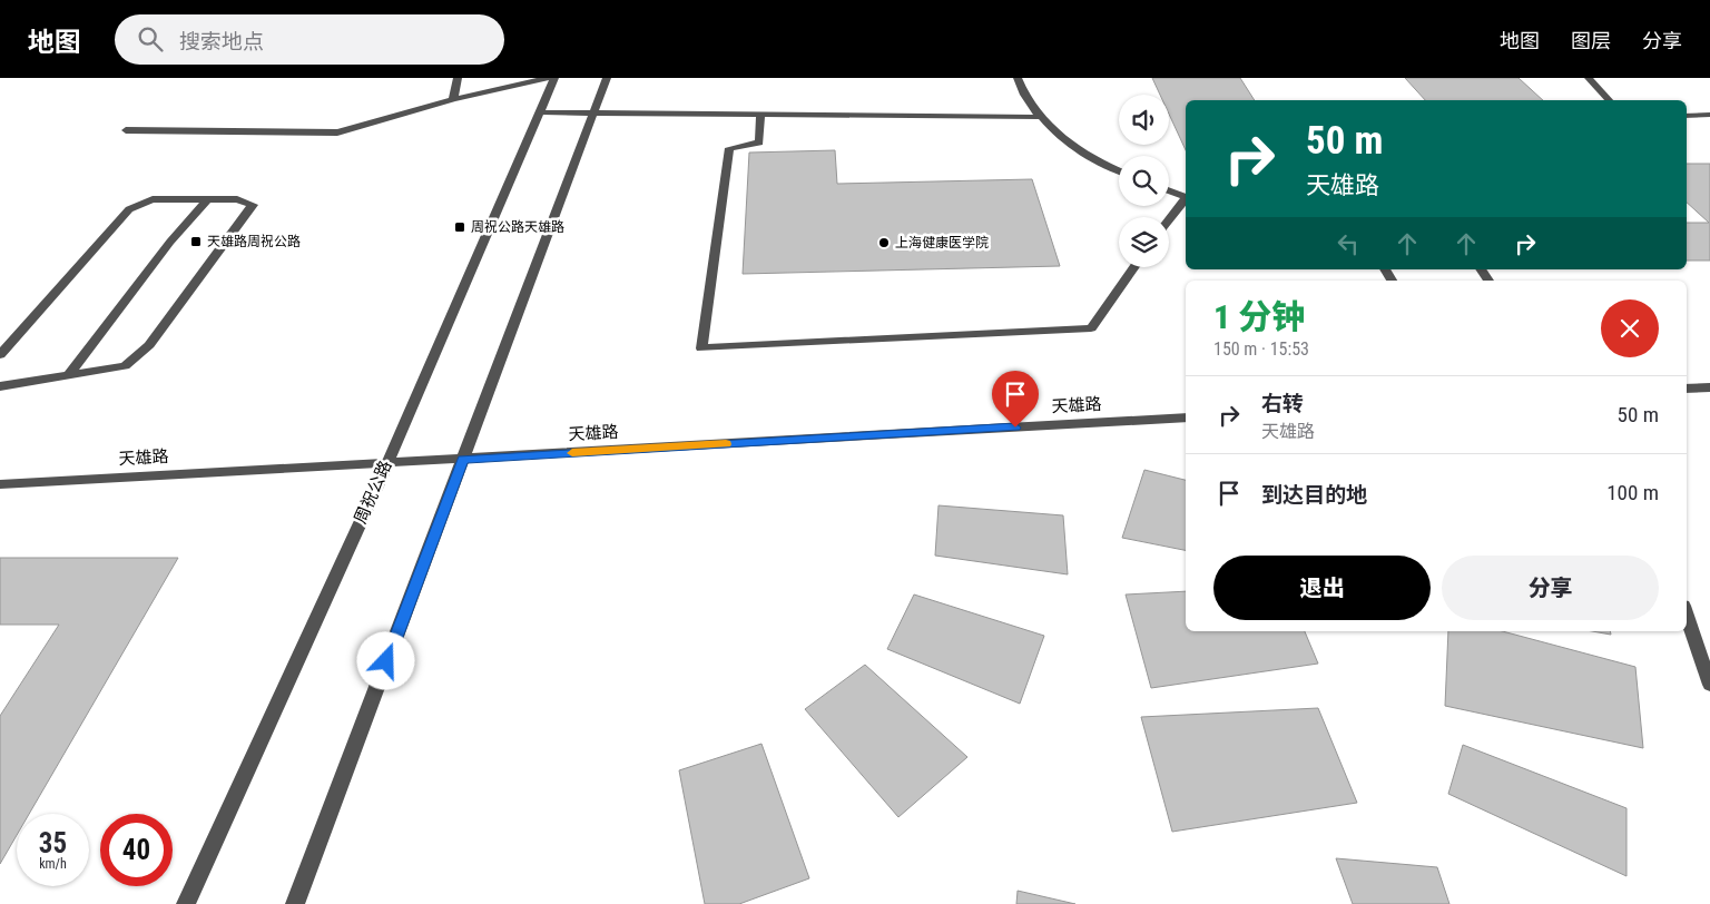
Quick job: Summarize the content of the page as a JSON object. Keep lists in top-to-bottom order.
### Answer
{
  "streets": {
    "street": ["天雄路", "周祝公路"]
  },
  "crossings": [
    ["天雄路", "周祝公路"]
  ],
  "places": {
    "transit": ["周祝公路天雄路", "天雄路周祝公路"],
    "other": ["上海健康医学院"]
  },
  "page": {
    "header": "地图",
    "search": "搜索地点",
    "nav": ["地图", "图层", "分享"],
    "turn": ["50 m", "天雄路"],
    "heading": ["1 分钟", "150 m · 15:53"],
    "list": [
      {
        "name": "右转",
        "note": "天雄路",
        "value": "50 m"
      },
      {
        "name": "到达目的地",
        "value": "100 m"
      }
    ],
    "buttons": ["退出", "分享"],
    "speed": "35 km/h",
    "limit": "40"
  }
}
